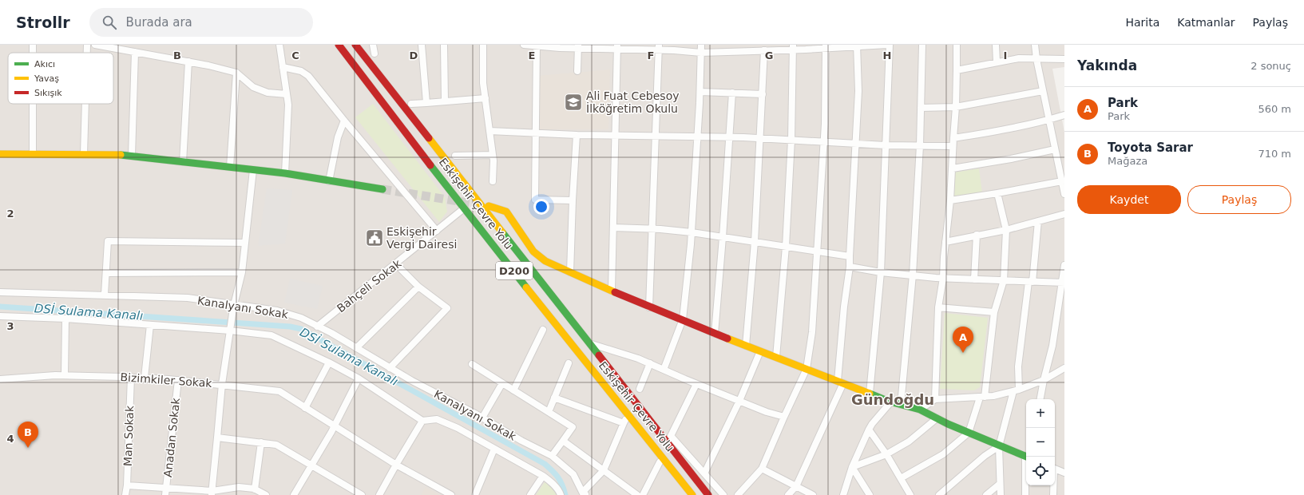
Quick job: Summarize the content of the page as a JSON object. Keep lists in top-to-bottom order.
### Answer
{
  "streets": {
    "main road": ["Eskişehir Çevre Yolu", "D200"],
    "street": [
      "Bahçeli Sokak",
      "Kanalyanı Sokak",
      "Bizimkiler Sokak",
      "Man Sokak",
      "Anadan Sokak"
    ]
  },
  "crossings": [
    ["Eskişehir Çevre Yolu", "Bahçeli Sokak"],
    ["Bahçeli Sokak", "Kanalyanı Sokak"],
    ["Bizimkiler Sokak", "Man Sokak"],
    ["Bizimkiler Sokak", "Anadan Sokak"]
  ],
  "districts": ["Gündoğdu"],
  "water": ["DSİ Sulama Kanalı"],
  "places": {
    "school or university": ["Ali Fuat Cebesoy İlköğretim Okulu"],
    "public building": ["Eskişehir Vergi Dairesi"]
  },
  "legend": ["Akıcı", "Yavaş", "Sıkışık"],
  "page": {
    "header": "Strollr",
    "search": "Burada ara",
    "nav": ["Harita", "Katmanlar", "Paylaş"],
    "heading": ["Yakında", "2 sonuç"],
    "list": [
      {
        "mark": "A",
        "name": "Park",
        "note": "Park",
        "value": "560 m"
      },
      {
        "mark": "B",
        "name": "Toyota Sarar",
        "note": "Mağaza",
        "value": "710 m"
      }
    ],
    "buttons": ["Kaydet", "Paylaş"],
    "pins": ["A", "B"],
    "map_buttons": ["+", "−"]
  },
  "grid": {
    "columns": [
      "B",
      "C",
      "D",
      "E",
      "F",
      "G",
      "H",
      "I"
    ],
    "rows": ["2", "3", "4"]
  }
}
